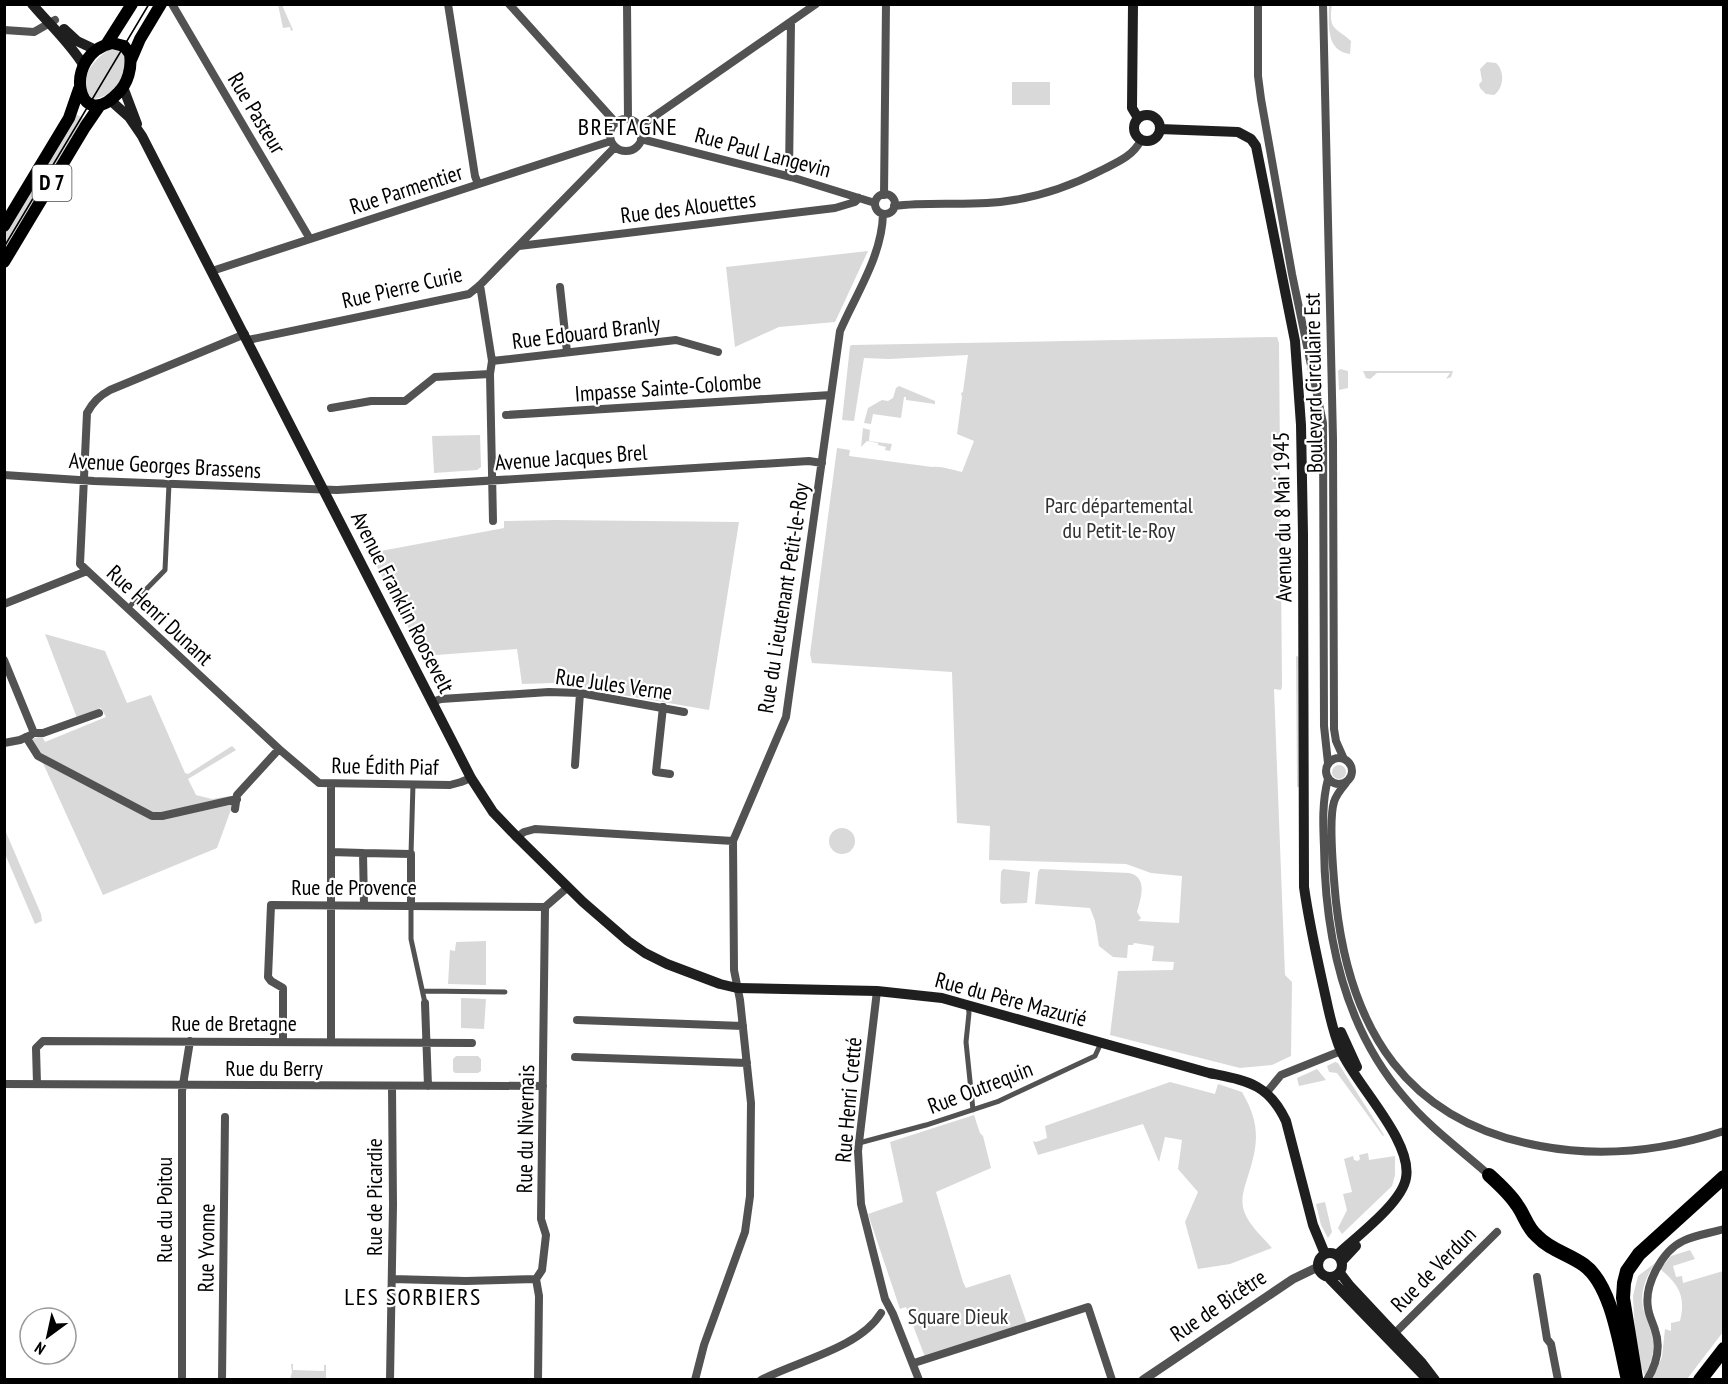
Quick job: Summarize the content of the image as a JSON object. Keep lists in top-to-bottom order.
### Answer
{
  "streets": {
    "main road": [
      "D 7",
      "Avenue du 8 Mai 1945",
      "Avenue Franklin Roosevelt",
      "Rue du Père Mazurié"
    ],
    "street": [
      "Rue Pasteur",
      "Rue Paul Langevin",
      "Rue Parmentier",
      "Rue des Alouettes",
      "Rue Pierre Curie",
      "Rue Edouard Branly",
      "Boulevard Circulaire Est",
      "Impasse Sainte-Colombe",
      "Avenue Jacques Brel",
      "Avenue Georges Brassens",
      "Rue du Lieutenant Petit-le-Roy",
      "Rue Henri Dunant",
      "Rue Jules Verne",
      "Rue Édith Piaf",
      "Rue de Provence",
      "Rue de Bretagne",
      "Rue du Berry",
      "Rue Outrequin",
      "Rue Henri Cretté",
      "Rue du Nivernais",
      "Rue de Picardie",
      "Rue du Poitou",
      "Rue Yvonne",
      "Rue de Verdun",
      "Rue de Bicêtre"
    ]
  },
  "crossings": [
    ["Rue Pasteur", "Rue Parmentier"],
    ["Rue Paul Langevin", "Rue Parmentier"],
    ["Rue Paul Langevin", "Rue des Alouettes"],
    ["Rue Paul Langevin", "Rue Pierre Curie"],
    ["Rue Paul Langevin", "Rue du Lieutenant Petit-le-Roy"],
    ["D 7", "Avenue Franklin Roosevelt"],
    ["Rue Parmentier", "Rue Pierre Curie"],
    ["Rue Parmentier", "Avenue Franklin Roosevelt"],
    ["Rue des Alouettes", "Rue Pierre Curie"],
    ["Rue Pierre Curie", "Avenue Georges Brassens"],
    ["Rue Pierre Curie", "Avenue Franklin Roosevelt"],
    ["Rue Pierre Curie", "Rue Henri Dunant"],
    ["Impasse Sainte-Colombe", "Rue du Lieutenant Petit-le-Roy"],
    ["Avenue Jacques Brel", "Avenue Georges Brassens"],
    ["Avenue Jacques Brel", "Rue du Lieutenant Petit-le-Roy"],
    ["Avenue Jacques Brel", "Avenue Franklin Roosevelt"],
    ["Avenue Georges Brassens", "Avenue Franklin Roosevelt"],
    ["Avenue Georges Brassens", "Rue Henri Dunant"],
    ["Avenue du 8 Mai 1945", "Rue de Bicêtre"],
    ["Rue du Lieutenant Petit-le-Roy", "Avenue Franklin Roosevelt"],
    ["Rue du Lieutenant Petit-le-Roy", "Rue du Père Mazurié"],
    ["Avenue Franklin Roosevelt", "Rue Jules Verne"],
    ["Avenue Franklin Roosevelt", "Rue Édith Piaf"],
    ["Avenue Franklin Roosevelt", "Rue du Père Mazurié"],
    ["Rue Henri Dunant", "Rue Édith Piaf"],
    ["Rue de Provence", "Rue de Bretagne"],
    ["Rue de Provence", "Rue du Nivernais"],
    ["Rue du Père Mazurié", "Rue Outrequin"],
    ["Rue du Père Mazurié", "Rue Henri Cretté"],
    ["Rue de Bretagne", "Rue du Berry"],
    ["Rue de Bretagne", "Rue du Poitou"],
    ["Rue du Berry", "Rue du Nivernais"],
    ["Rue du Berry", "Rue de Picardie"],
    ["Rue du Berry", "Rue du Poitou"],
    ["Rue Outrequin", "Rue Henri Cretté"]
  ],
  "districts": ["BRETAGNE", "LES SORBIERS"],
  "parks": ["Parc départemental du Petit-le-Roy", "Square Dieuk"],
  "north": "bottom left"
}
